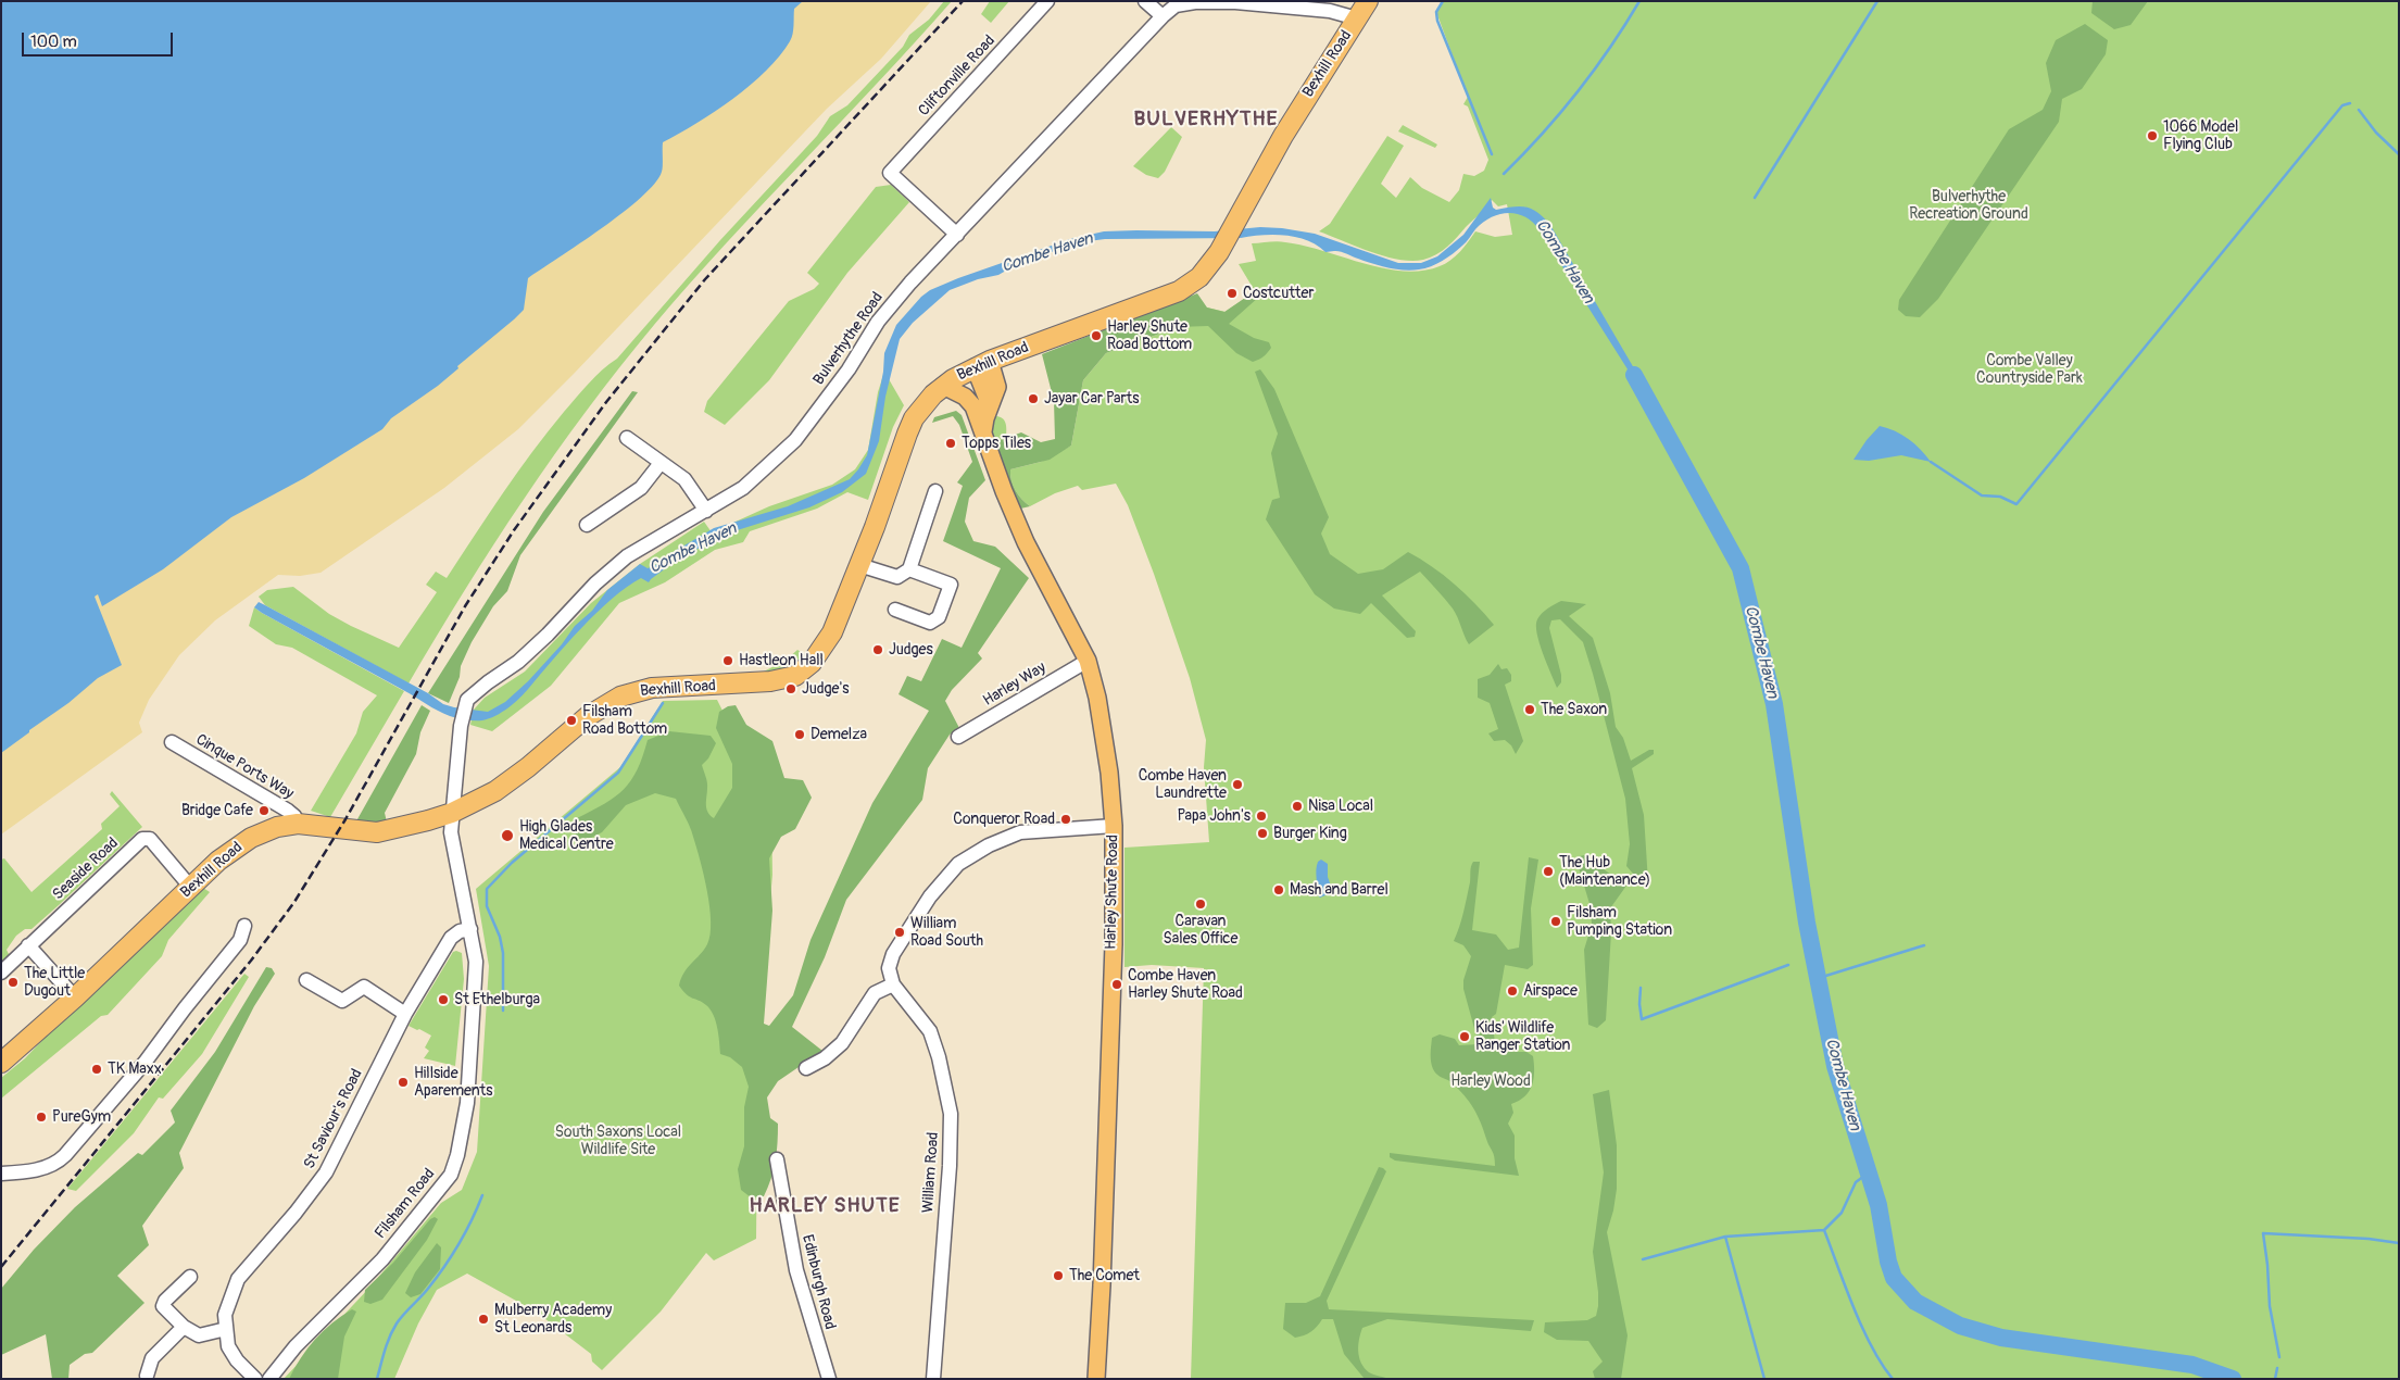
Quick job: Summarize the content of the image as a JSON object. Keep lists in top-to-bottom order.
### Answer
{
  "streets": {
    "highway": ["Bexhill Road"],
    "main road": ["Harley Shute Road"],
    "street": [
      "Cliftonville Road",
      "Bulverhythe Road",
      "Harley Way",
      "Cinque Ports Way",
      "Seaside Road",
      "St Saviour's Road",
      "William Road",
      "Filsham Road",
      "Edinburgh Road"
    ]
  },
  "crossings": [
    ["Bexhill Road", "Bulverhythe Road"],
    ["Bexhill Road", "Cinque Ports Way"],
    ["Bexhill Road", "Seaside Road"],
    ["Bexhill Road", "Harley Shute Road"],
    ["Bexhill Road", "Filsham Road"],
    ["Cliftonville Road", "Bulverhythe Road"],
    ["Bulverhythe Road", "Filsham Road"],
    ["Harley Way", "Harley Shute Road"],
    ["St Saviour's Road", "Filsham Road"]
  ],
  "districts": ["BULVERHYTHE", "HARLEY SHUTE"],
  "water": ["Combe Haven"],
  "parks": [
    "Bulverhythe Recreation Ground",
    "Combe Valley Countryside Park",
    "Harley Wood",
    "South Saxons Local Wildlife Site"
  ],
  "places": [
    "1066 Model Flying Club",
    "Costcutter",
    "Harley Shute Road Bottom",
    "Jayar Car Parts",
    "Topps Tiles",
    "Judges",
    "Hastleon Hall",
    "Judge's",
    "The Saxon",
    "Filsham Road Bottom",
    "Demelza",
    "Combe Haven Laundrette",
    "Nisa Local",
    "Bridge Cafe",
    "Papa John's",
    "Conqueror Road",
    "Burger King",
    "High Glades Medical Centre",
    "The Hub (Maintenance)",
    "Mash and Barrel",
    "Caravan Sales Office",
    "Filsham Pumping Station",
    "William Road South",
    "The Little Dugout",
    "Combe Haven Harley Shute Road",
    "Airspace",
    "St Ethelburga",
    "Kids' Wildlife Ranger Station",
    "TK Maxx",
    "Hillside Aparements",
    "PureGym",
    "The Comet",
    "Mulberry Academy St Leonards"
  ],
  "scale_bar": "100 m"
}
